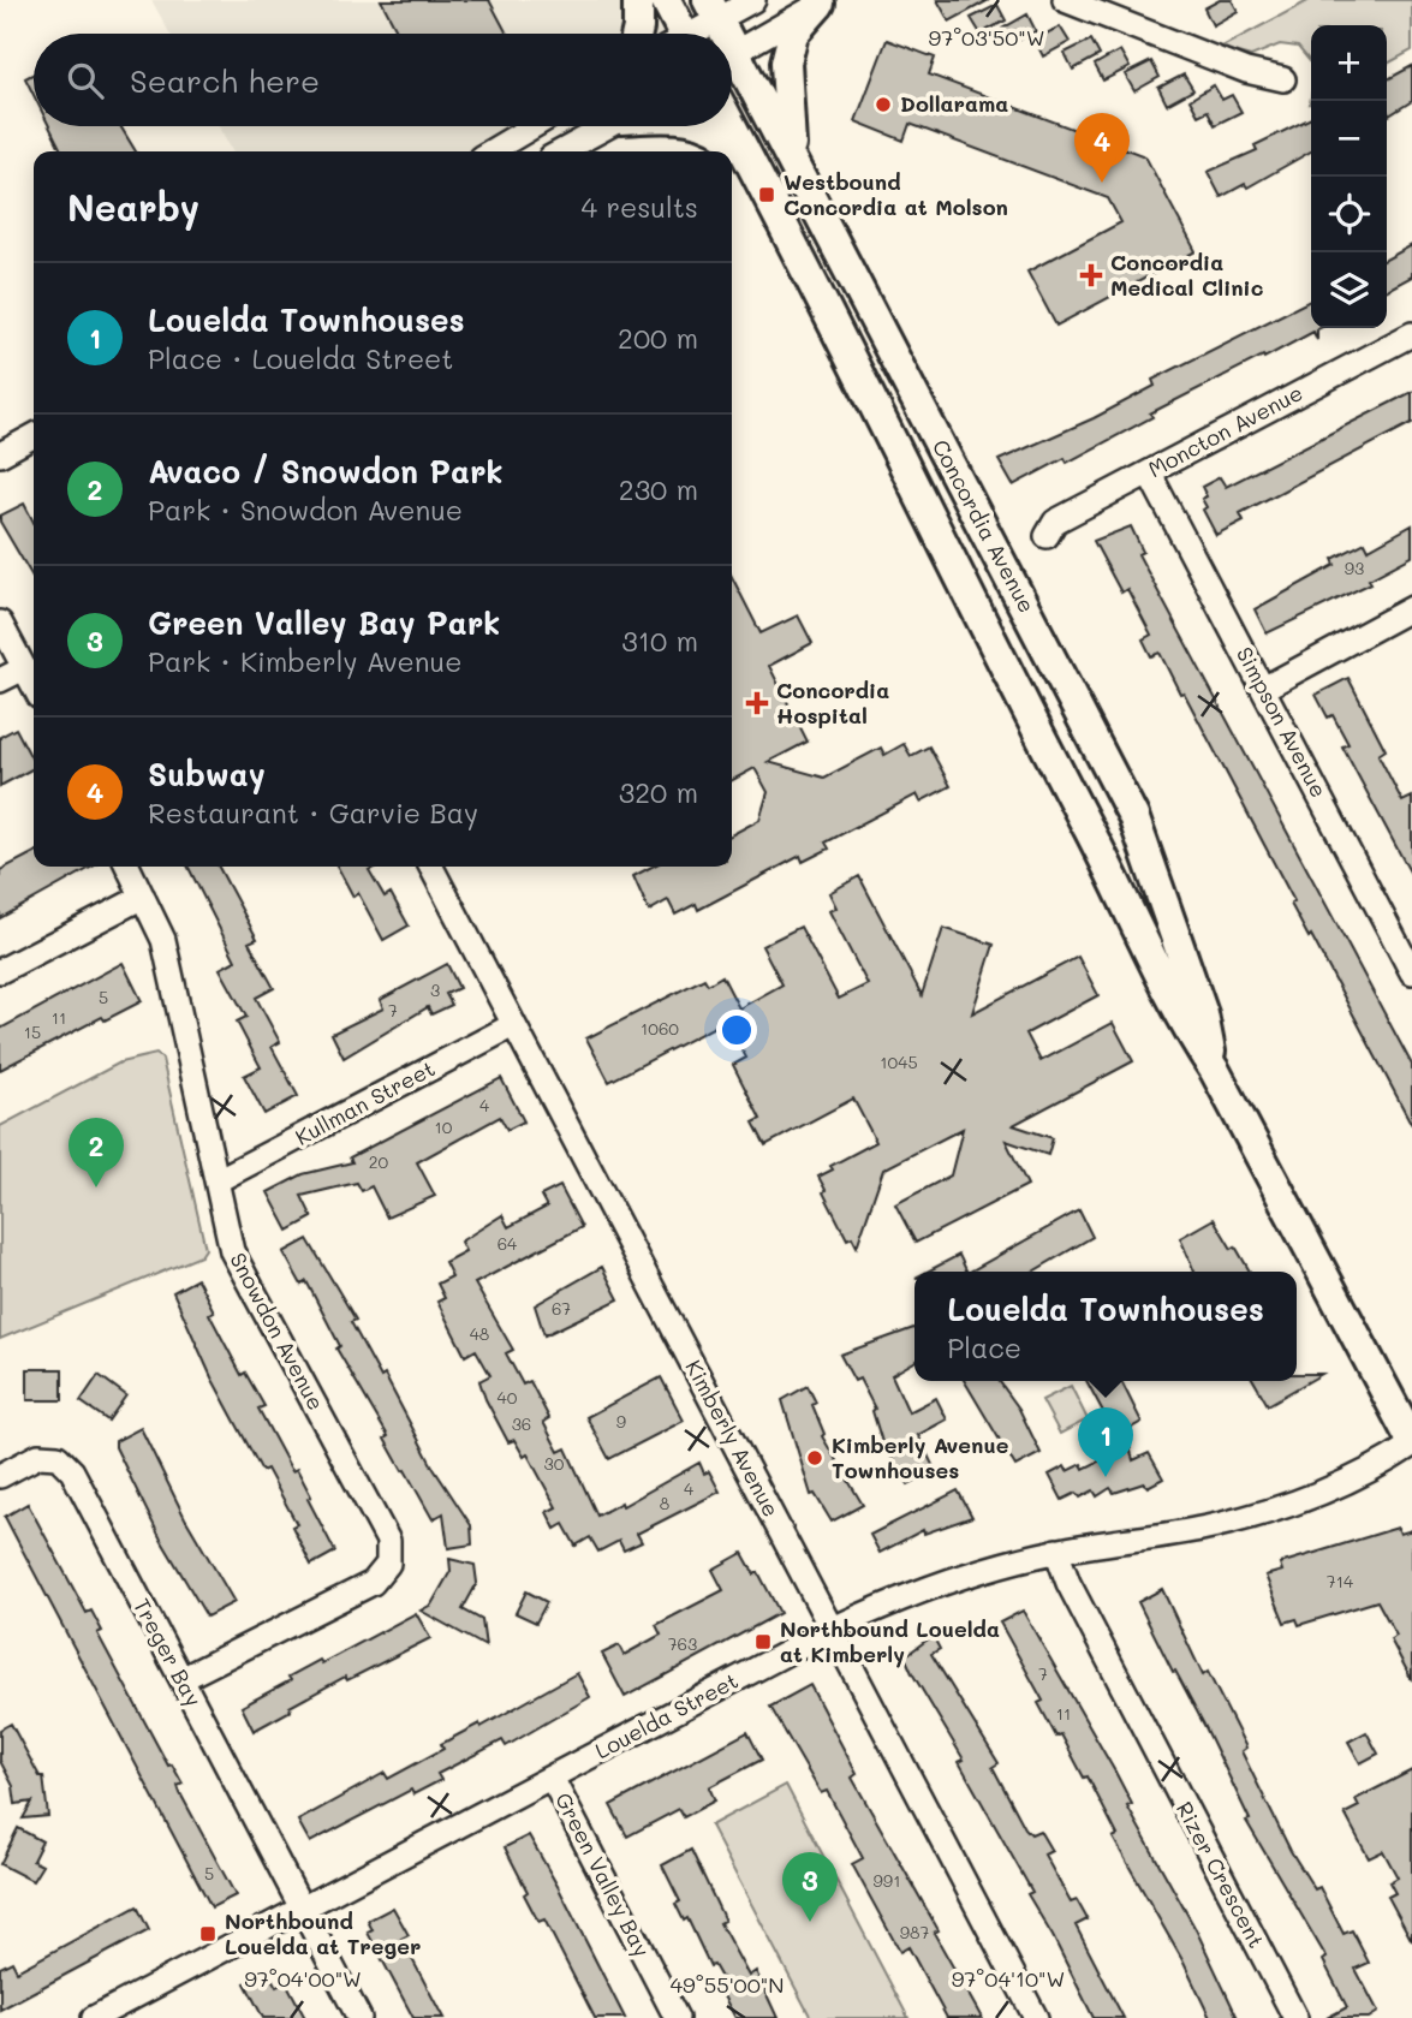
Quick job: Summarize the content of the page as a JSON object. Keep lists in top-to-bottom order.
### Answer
{
  "streets": {
    "main road": ["Concordia Avenue"],
    "street": [
      "Moncton Avenue",
      "Simpson Avenue",
      "Kullman Street",
      "Snowdon Avenue",
      "Kimberly Avenue",
      "Treger Bay",
      "Louelda Street",
      "Green Valley Bay",
      "Rizer Crescent"
    ]
  },
  "crossings": [
    ["Moncton Avenue", "Simpson Avenue"],
    ["Concordia Avenue", "Louelda Street"],
    ["Kullman Street", "Snowdon Avenue"],
    ["Kullman Street", "Kimberly Avenue"],
    ["Snowdon Avenue", "Treger Bay"],
    ["Kimberly Avenue", "Louelda Street"],
    ["Treger Bay", "Louelda Street"],
    ["Louelda Street", "Green Valley Bay"],
    ["Louelda Street", "Rizer Crescent"]
  ],
  "places": {
    "other": ["Dollarama", "Kimberly Avenue Townhouses"],
    "transit": ["Westbound Concordia at Molson", "Northbound Louelda at Kimberly", "Northbound Louelda at Treger"],
    "health": ["Concordia Medical Clinic", "Concordia Hospital"]
  },
  "house_numbers": [
    "93",
    "3",
    "5",
    "7",
    "11",
    "1060",
    "15",
    "1045",
    "4",
    "10",
    "20",
    "64",
    "67",
    "48",
    "40",
    "9",
    "36",
    "30",
    "4",
    "8",
    "714",
    "763",
    "7",
    "11",
    "5",
    "991",
    "987"
  ],
  "page": {
    "map_buttons": ["+", "−"],
    "search": "Search here",
    "pins": [
      "4",
      "2",
      "1",
      "3"
    ],
    "heading": ["Nearby", "4 results"],
    "list": [
      {
        "mark": "1",
        "name": "Louelda Townhouses",
        "note": "Place · Louelda Street",
        "value": "200 m"
      },
      {
        "mark": "2",
        "name": "Avaco / Snowdon Park",
        "note": "Park · Snowdon Avenue",
        "value": "230 m"
      },
      {
        "mark": "3",
        "name": "Green Valley Bay Park",
        "note": "Park · Kimberly Avenue",
        "value": "310 m"
      },
      {
        "mark": "4",
        "name": "Subway",
        "note": "Restaurant · Garvie Bay",
        "value": "320 m"
      }
    ],
    "popup": ["Louelda Townhouses", "Place"]
  },
  "coordinates": [
    "97°03'50\"W",
    "97°04'00\"W",
    "97°04'10\"W",
    "49°55'00\"N"
  ]
}
